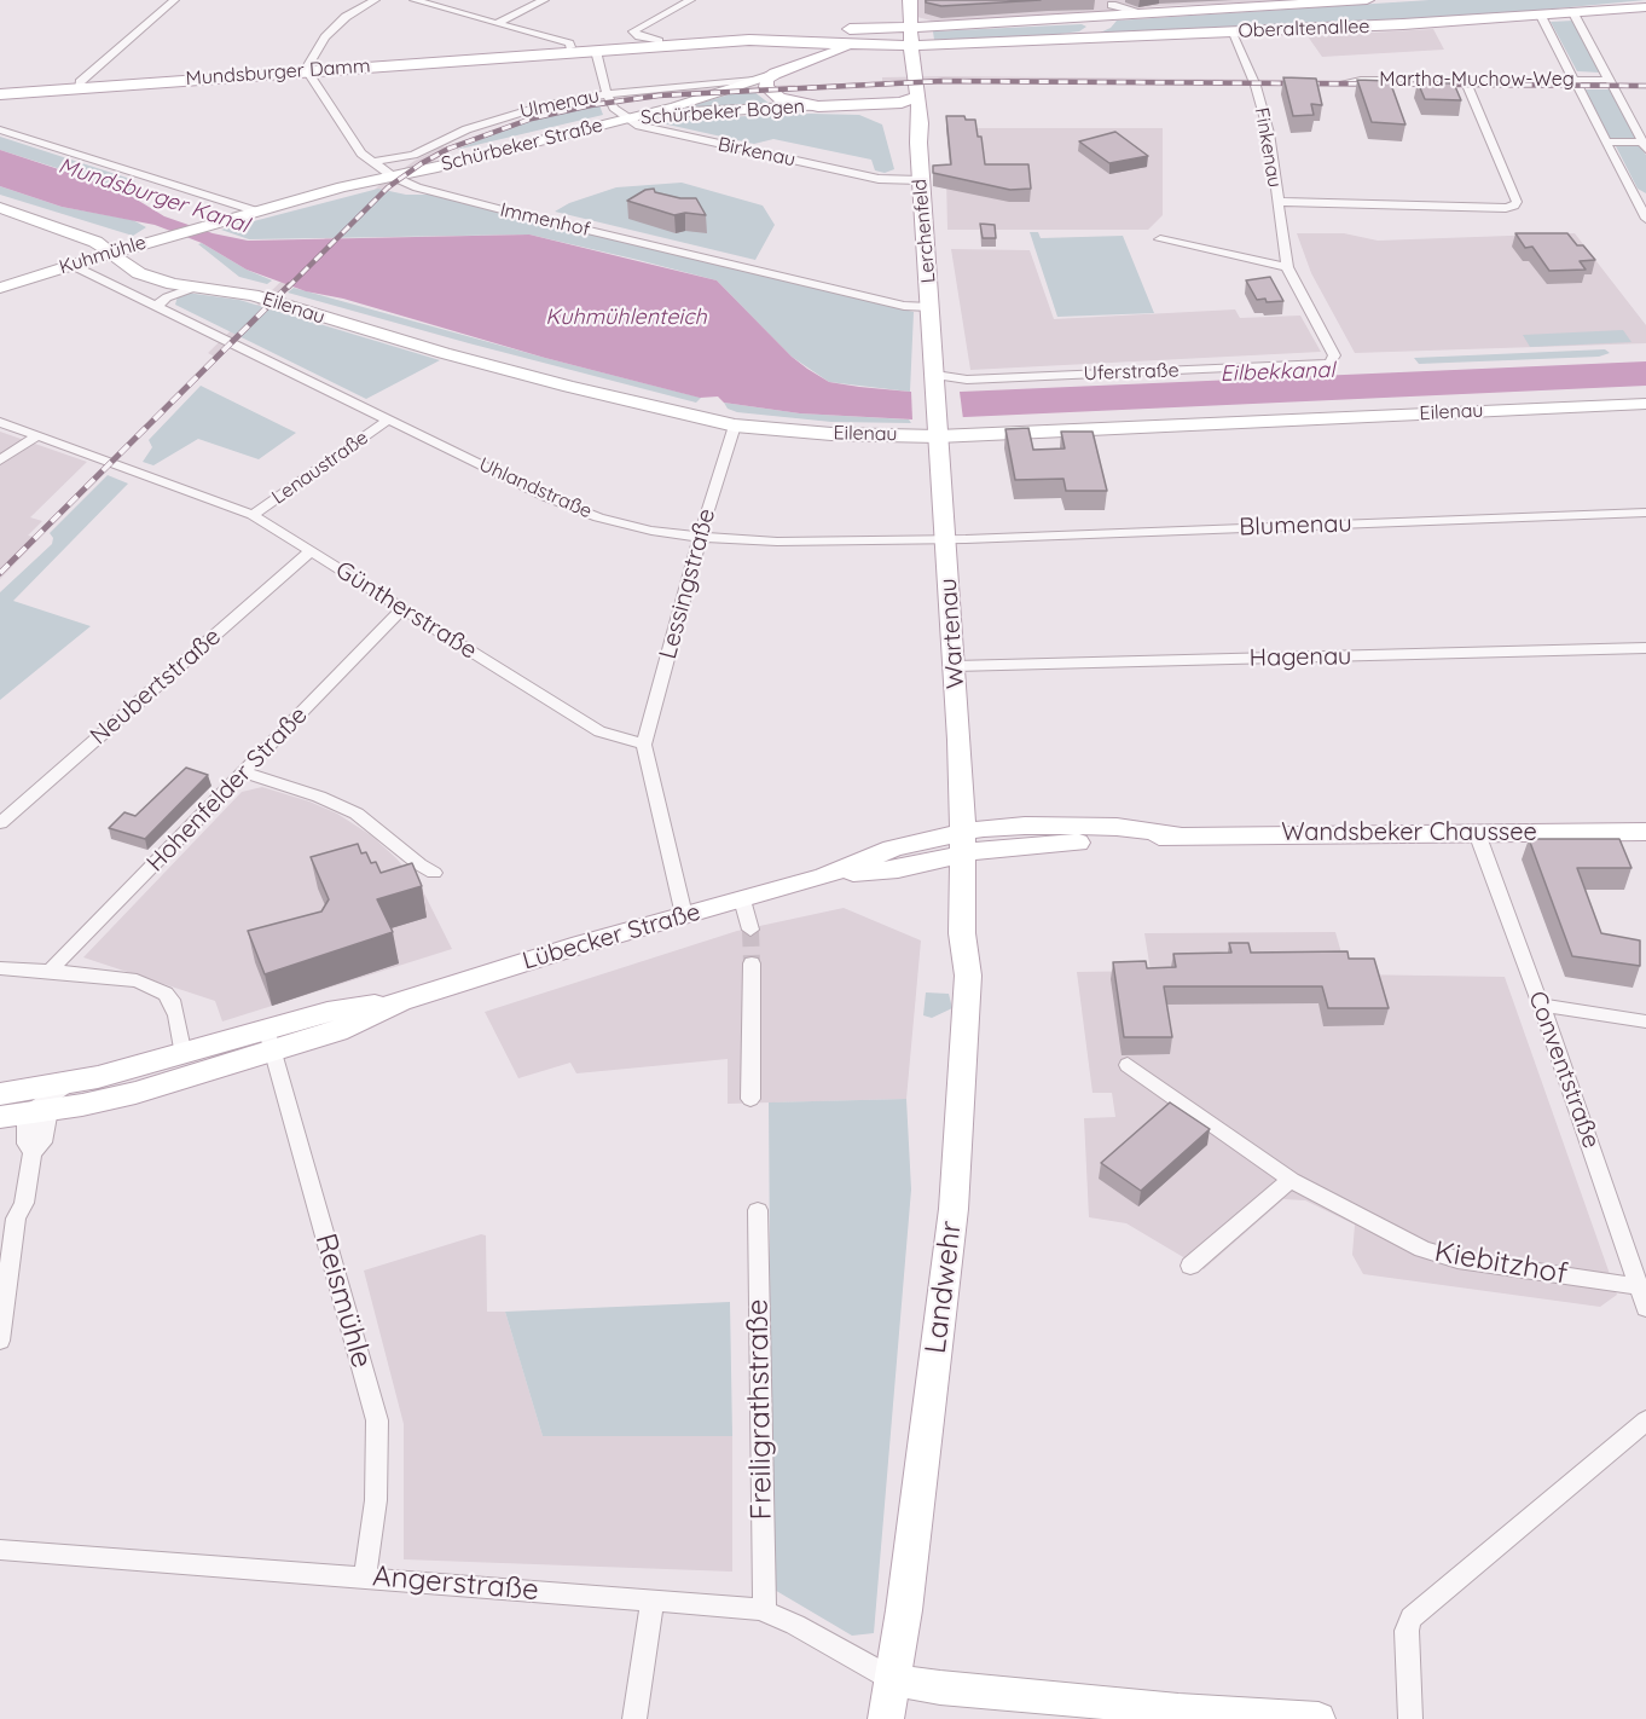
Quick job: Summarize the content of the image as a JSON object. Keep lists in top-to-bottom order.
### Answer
{
  "streets": {
    "main road": [
      "Oberaltenallee",
      "Mundsburger Damm",
      "Schürbeker Bogen",
      "Schürbeker Straße",
      "Lerchenfeld",
      "Wartenau",
      "Wandsbeker Chaussee",
      "Lübecker Straße",
      "Landwehr"
    ],
    "street": [
      "Martha-Muchow-Weg",
      "Ulmenau",
      "Finkenau",
      "Birkenau",
      "Immenhof",
      "Kuhmühle",
      "Eilenau",
      "Uferstraße",
      "Lenaustraße",
      "Uhlandstraße",
      "Blumenau",
      "Lessingstraße",
      "Güntherstraße",
      "Hagenau",
      "Neubertstraße",
      "Hohenfelder Straße",
      "Conventstraße",
      "Kiebitzhof",
      "Reismühle",
      "Freiligrathstraße",
      "Angerstraße"
    ]
  },
  "crossings": [
    ["Oberaltenallee", "Mundsburger Damm"],
    ["Oberaltenallee", "Finkenau"],
    ["Mundsburger Damm", "Schürbeker Straße"],
    ["Mundsburger Damm", "Birkenau"],
    ["Mundsburger Damm", "Immenhof"],
    ["Mundsburger Damm", "Lerchenfeld"],
    ["Ulmenau", "Schürbeker Straße"],
    ["Ulmenau", "Birkenau"],
    ["Ulmenau", "Immenhof"],
    ["Schürbeker Bogen", "Schürbeker Straße"],
    ["Schürbeker Bogen", "Birkenau"],
    ["Schürbeker Bogen", "Lerchenfeld"],
    ["Schürbeker Straße", "Birkenau"],
    ["Schürbeker Straße", "Immenhof"],
    ["Schürbeker Straße", "Kuhmühle"],
    ["Finkenau", "Uferstraße"],
    ["Birkenau", "Lerchenfeld"],
    ["Immenhof", "Lerchenfeld"],
    ["Lerchenfeld", "Eilenau"],
    ["Lerchenfeld", "Uferstraße"],
    ["Lerchenfeld", "Wartenau"],
    ["Kuhmühle", "Eilenau"],
    ["Kuhmühle", "Uhlandstraße"],
    ["Eilenau", "Lessingstraße"],
    ["Eilenau", "Wartenau"],
    ["Lenaustraße", "Uhlandstraße"],
    ["Lenaustraße", "Güntherstraße"],
    ["Uhlandstraße", "Blumenau"],
    ["Uhlandstraße", "Lessingstraße"],
    ["Uhlandstraße", "Wartenau"],
    ["Blumenau", "Wartenau"],
    ["Lessingstraße", "Güntherstraße"],
    ["Güntherstraße", "Neubertstraße"],
    ["Güntherstraße", "Hohenfelder Straße"],
    ["Wartenau", "Hagenau"],
    ["Wartenau", "Wandsbeker Chaussee"],
    ["Wartenau", "Lübecker Straße"],
    ["Wartenau", "Landwehr"],
    ["Wandsbeker Chaussee", "Lübecker Straße"],
    ["Wandsbeker Chaussee", "Conventstraße"],
    ["Wandsbeker Chaussee", "Landwehr"],
    ["Lübecker Straße", "Landwehr"],
    ["Lübecker Straße", "Reismühle"],
    ["Conventstraße", "Kiebitzhof"],
    ["Landwehr", "Angerstraße"],
    ["Reismühle", "Angerstraße"],
    ["Freiligrathstraße", "Angerstraße"]
  ],
  "water": ["Mundsburger Kanal", "Kuhmühlenteich", "Eilbekkanal"]
}
